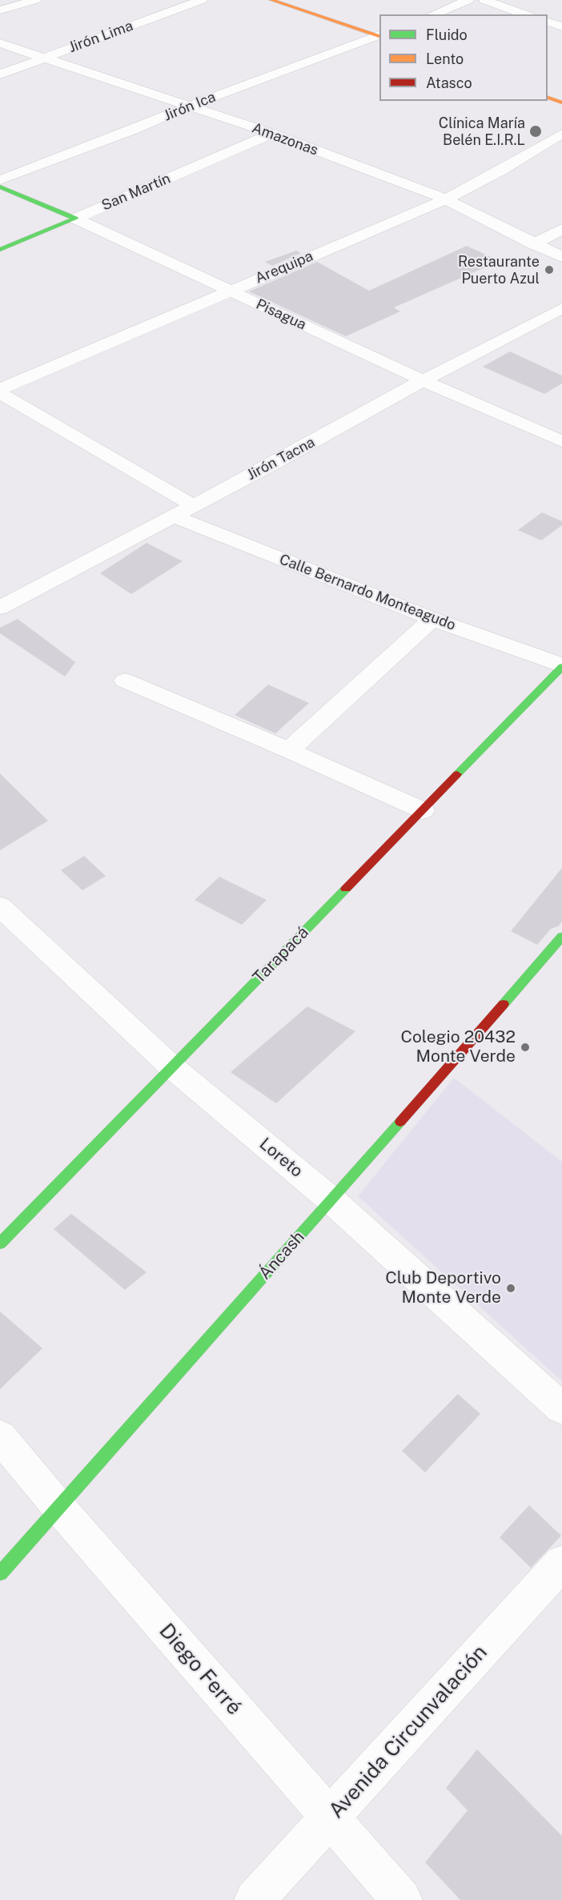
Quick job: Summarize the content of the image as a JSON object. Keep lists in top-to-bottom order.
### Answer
{
  "streets": {
    "street": [
      "Jirón Lima",
      "Jirón Ica",
      "Amazonas",
      "San Martín",
      "Arequipa",
      "Pisagua",
      "Jirón Tacna",
      "Calle Bernardo Monteagudo",
      "Tarapacá",
      "Loreto",
      "Áncash",
      "Diego Ferré",
      "Avenida Circunvalación"
    ]
  },
  "crossings": [
    ["Jirón Lima", "Amazonas"],
    ["Jirón Ica", "Amazonas"],
    ["Amazonas", "San Martín"],
    ["Amazonas", "Arequipa"],
    ["San Martín", "Pisagua"],
    ["Arequipa", "Pisagua"],
    ["Pisagua", "Jirón Tacna"],
    ["Jirón Tacna", "Calle Bernardo Monteagudo"],
    ["Calle Bernardo Monteagudo", "Tarapacá"],
    ["Tarapacá", "Loreto"],
    ["Loreto", "Áncash"],
    ["Áncash", "Diego Ferré"],
    ["Diego Ferré", "Avenida Circunvalación"]
  ],
  "places": [
    "Clínica María Belén E.I.R.L",
    "Restaurante Puerto Azul",
    "Colegio 20432 Monte Verde",
    "Club Deportivo Monte Verde"
  ],
  "legend": ["Fluido", "Lento", "Atasco"]
}
